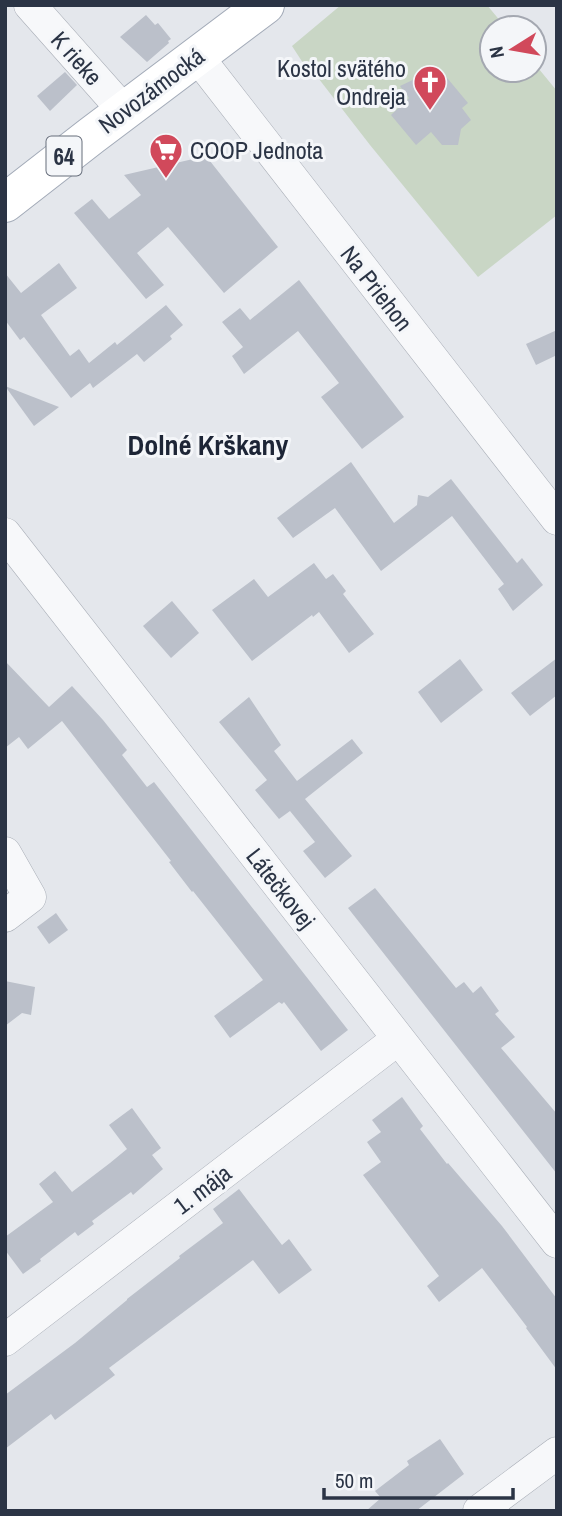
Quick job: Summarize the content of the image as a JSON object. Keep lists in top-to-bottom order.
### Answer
{
  "streets": {
    "main road": ["Novozámocká", "64"],
    "street": [
      "K rieke",
      "Na Priehon",
      "Látečkovej",
      "1. mája"
    ]
  },
  "crossings": [
    ["K rieke", "Novozámocká"],
    ["Novozámocká", "Na Priehon"],
    ["Látečkovej", "1. mája"]
  ],
  "districts": ["Dolné Krškany"],
  "places": {
    "church": ["Kostol svätého Ondreja"],
    "supermarket": ["COOP Jednota"]
  },
  "scale_bar": "50 m",
  "north": "left"
}
